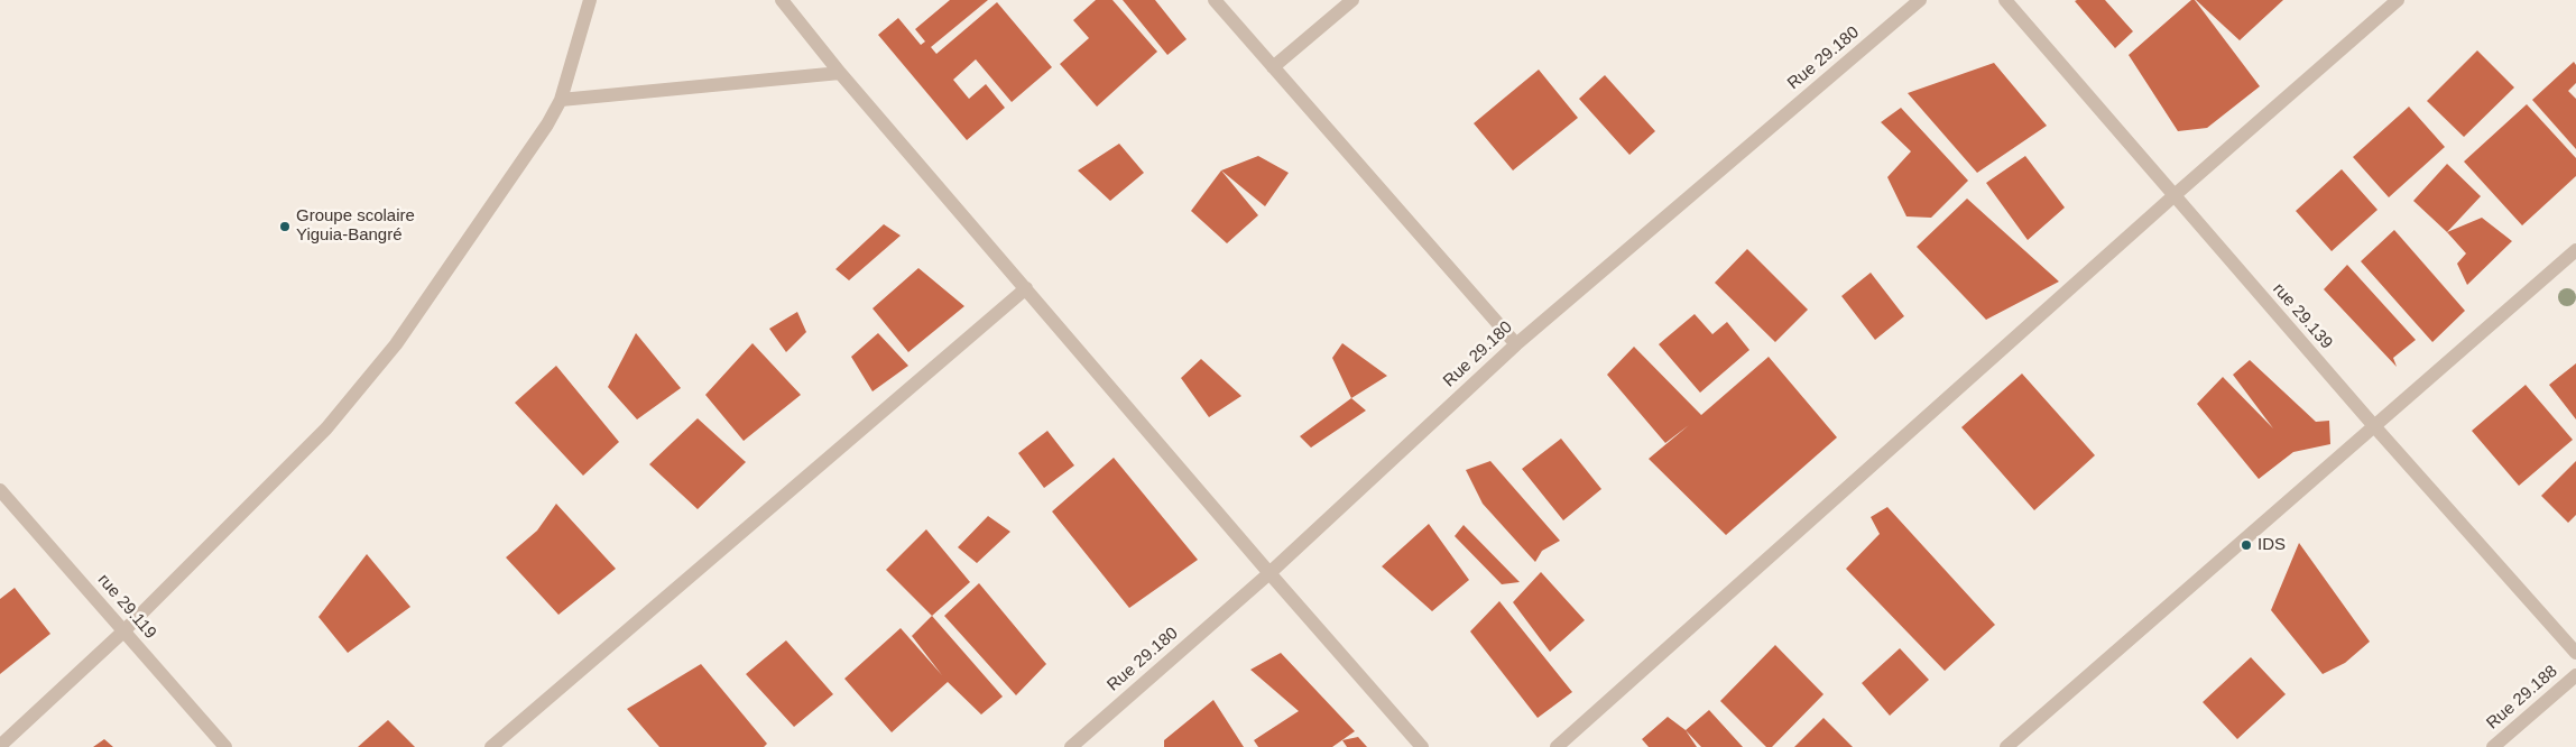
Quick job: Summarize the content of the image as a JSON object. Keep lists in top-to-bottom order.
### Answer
{
  "streets": {
    "street": [
      "Rue 29.180",
      "rue 29.139",
      "rue 29.119",
      "Rue 29.188"
    ]
  },
  "places": ["Groupe scolaire Yiguia-Bangré", "IDS"]
}
